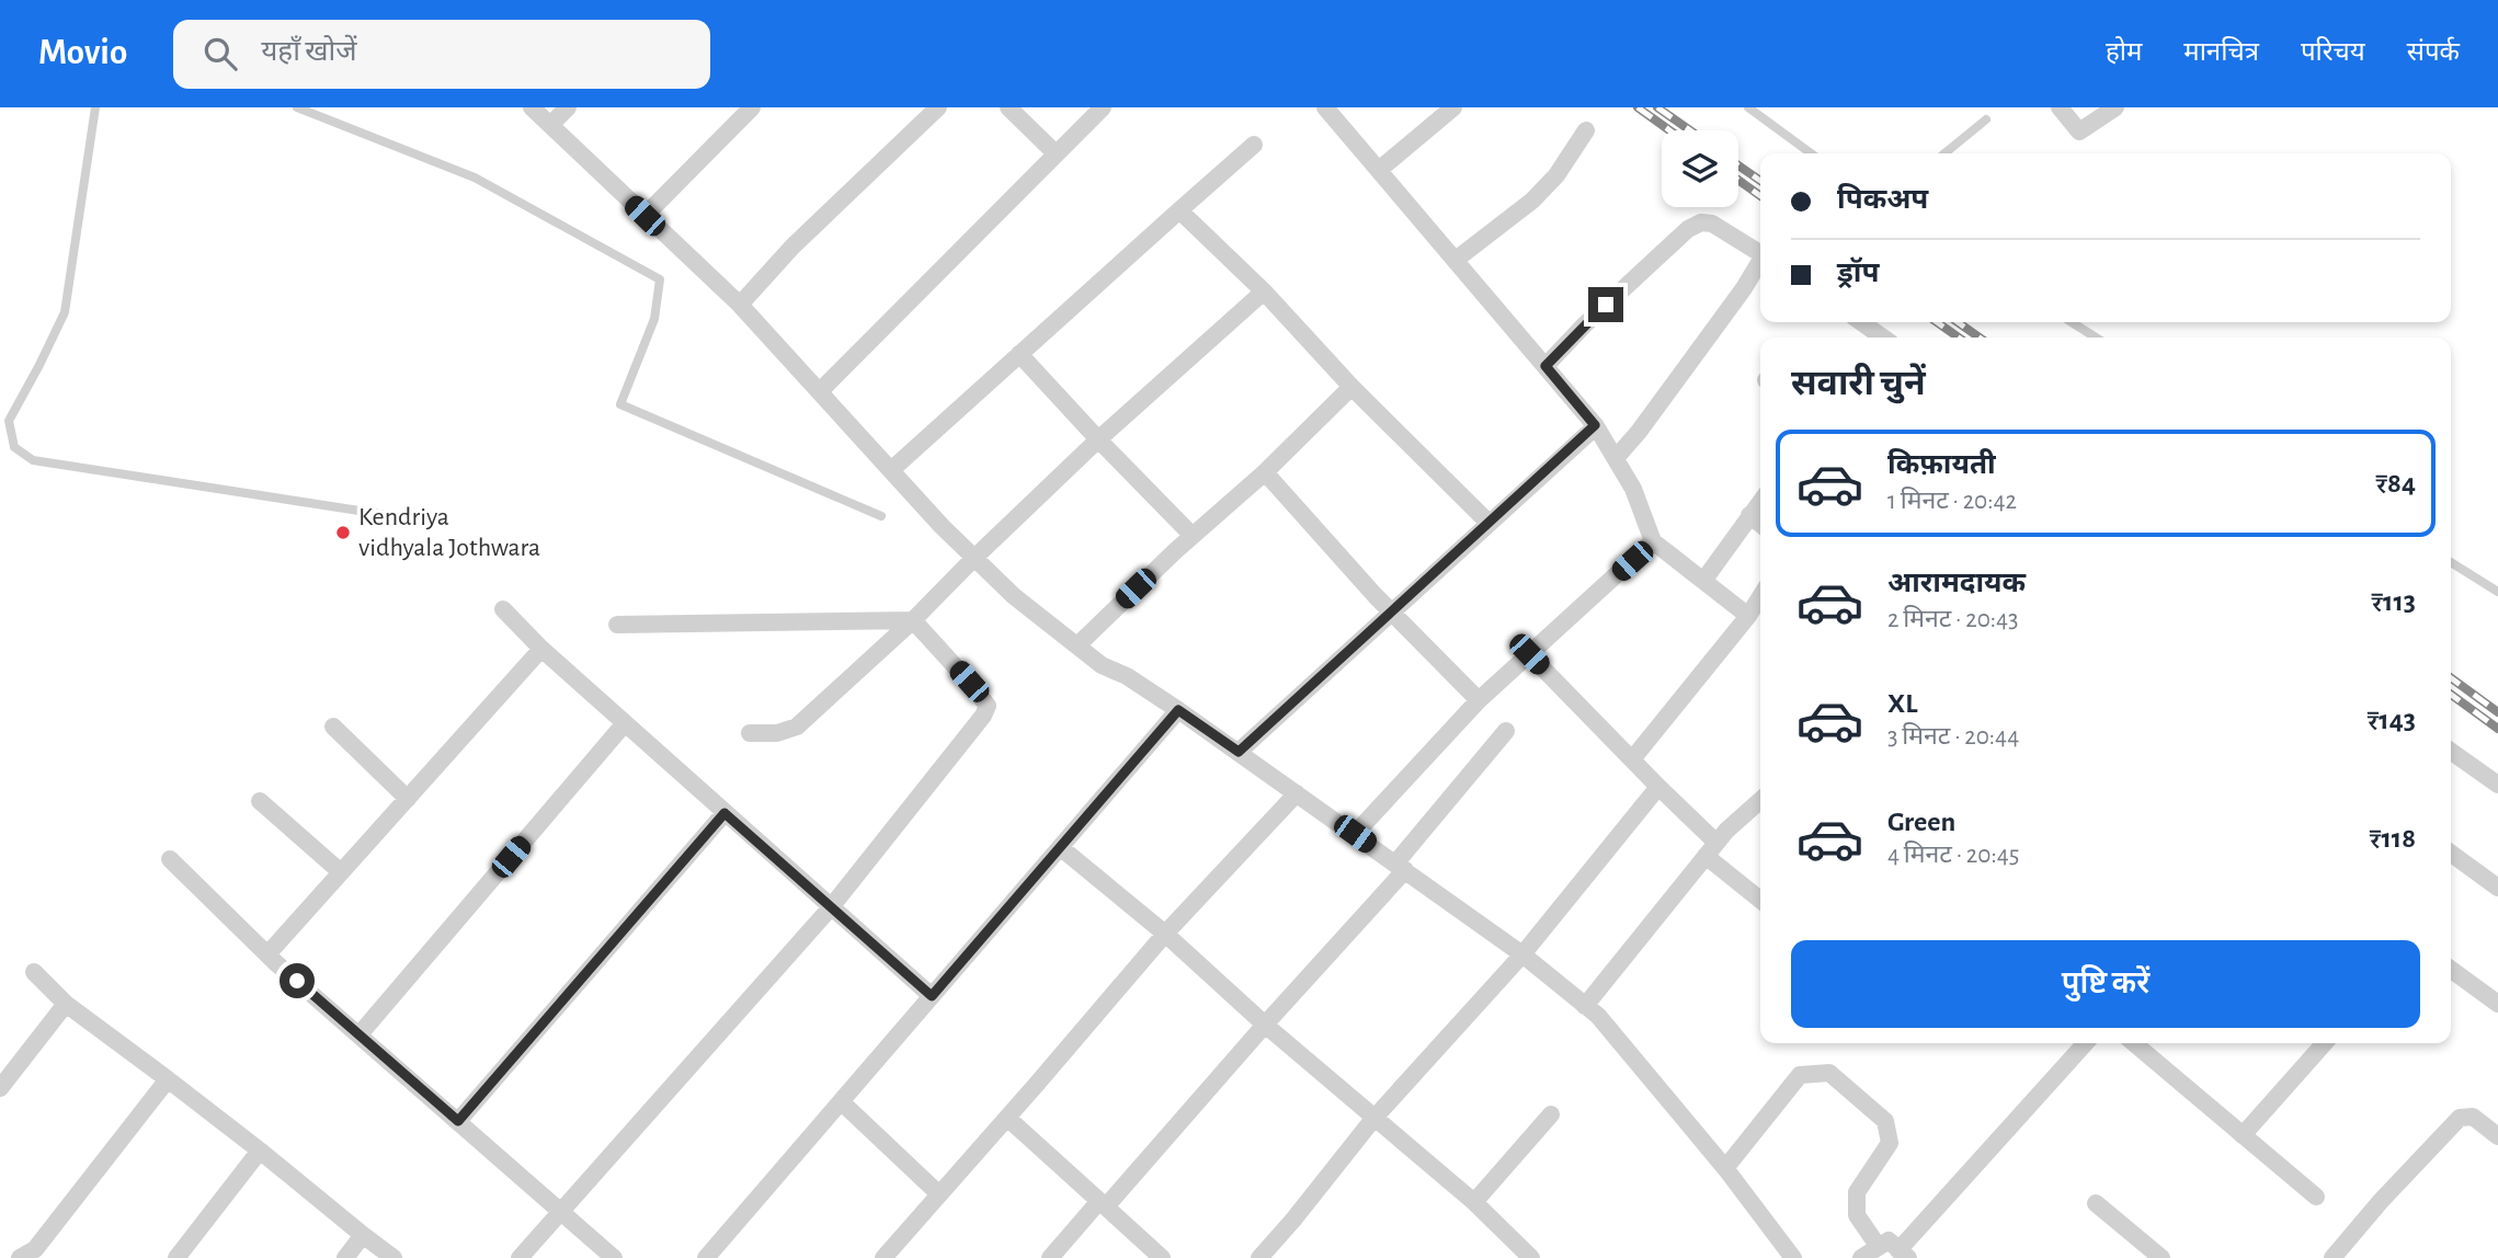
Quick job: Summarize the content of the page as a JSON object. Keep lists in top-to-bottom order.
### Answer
{
  "places": ["Kendriya vidhyala Jothwara"],
  "page": {
    "header": "Movio",
    "search": "यहाँ खोजें",
    "nav": [
      "होम",
      "मानचित्र",
      "परिचय",
      "संपर्क"
    ],
    "banner": ["पिकअप", "ड्रॉप"],
    "heading": "सवारी चुनें",
    "list": [
      {
        "name": "किफ़ायती",
        "note": "1 मिनट · 20:42",
        "value": "₹84"
      },
      {
        "name": "आरामदायक",
        "note": "2 मिनट · 20:43",
        "value": "₹113"
      },
      {
        "name": "XL",
        "note": "3 मिनट · 20:44",
        "value": "₹143"
      },
      {
        "name": "Green",
        "note": "4 मिनट · 20:45",
        "value": "₹118"
      }
    ],
    "buttons": "पुष्टि करें"
  }
}
